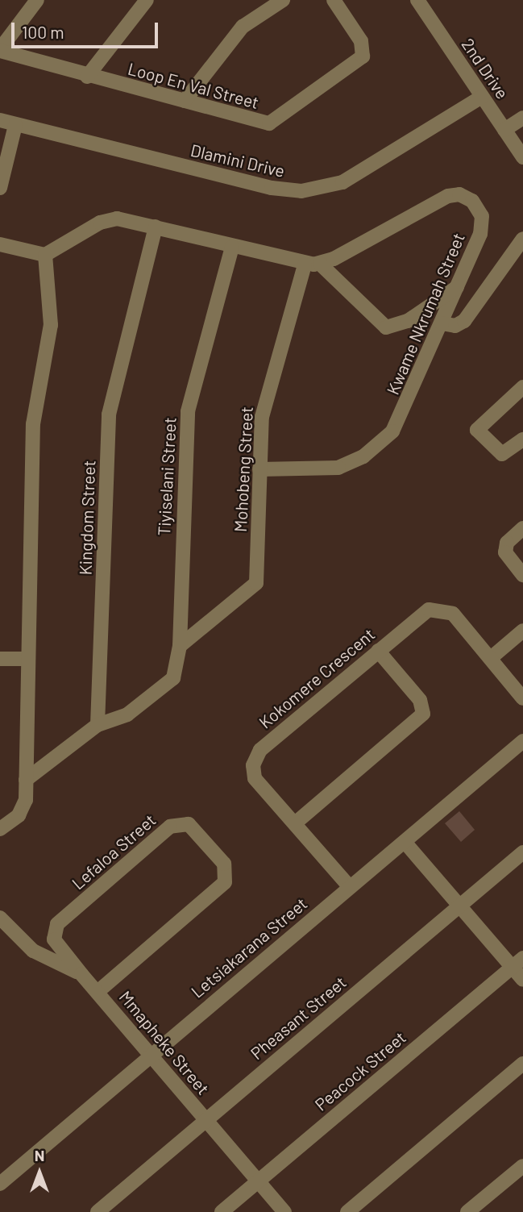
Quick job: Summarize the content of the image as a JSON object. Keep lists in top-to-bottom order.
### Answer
{
  "streets": {
    "street": [
      "2nd Drive",
      "Loop En Val Street",
      "Dlamini Drive",
      "Kwame Nkrumah Street",
      "Mohobeng Street",
      "Tiyiselani Street",
      "Kingdom Street",
      "Kokomere Crescent",
      "Lefaloa Street",
      "Letsiakarana Street",
      "Pheasant Street",
      "Mmapheke Street",
      "Peacock Street"
    ]
  },
  "crossings": [
    ["2nd Drive", "Dlamini Drive"],
    ["Kwame Nkrumah Street", "Mohobeng Street"],
    ["Mohobeng Street", "Tiyiselani Street"],
    ["Tiyiselani Street", "Kingdom Street"],
    ["Kokomere Crescent", "Letsiakarana Street"],
    ["Lefaloa Street", "Mmapheke Street"],
    ["Letsiakarana Street", "Mmapheke Street"],
    ["Pheasant Street", "Mmapheke Street"],
    ["Mmapheke Street", "Peacock Street"]
  ],
  "scale_bar": "100 m",
  "north": "top"
}
